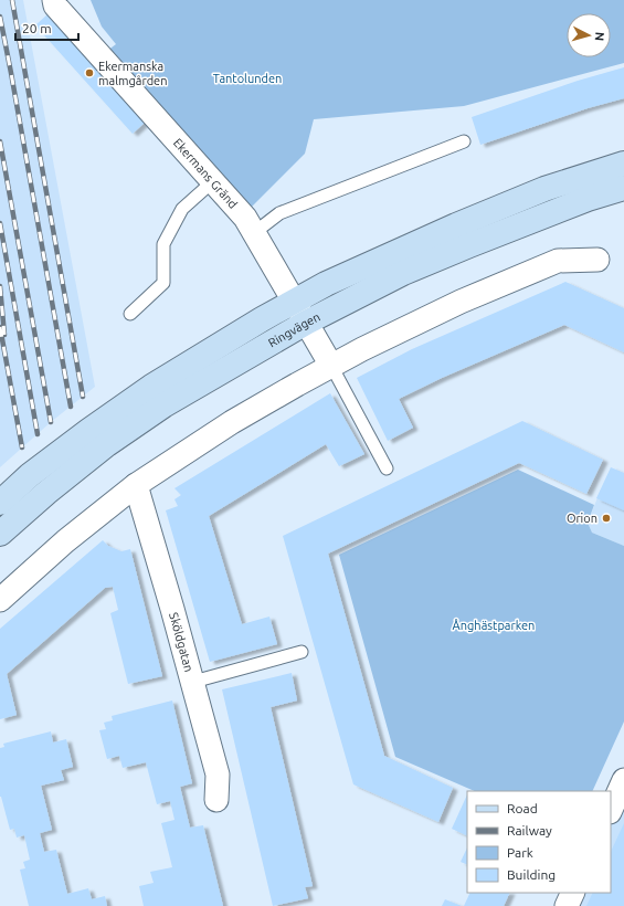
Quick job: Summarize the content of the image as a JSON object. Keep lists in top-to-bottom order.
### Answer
{
  "streets": {
    "main road": ["Ringvägen"],
    "street": ["Ekermans Gränd", "Sköldgatan"]
  },
  "crossings": [
    ["Ekermans Gränd", "Ringvägen"]
  ],
  "parks": ["Tantolunden", "Ånghästparken"],
  "places": ["Ekermanska malmgården", "Orion"],
  "legend": [
    "Road",
    "Railway",
    "Park",
    "Building"
  ],
  "scale_bar": "20 m",
  "north": "right"
}
